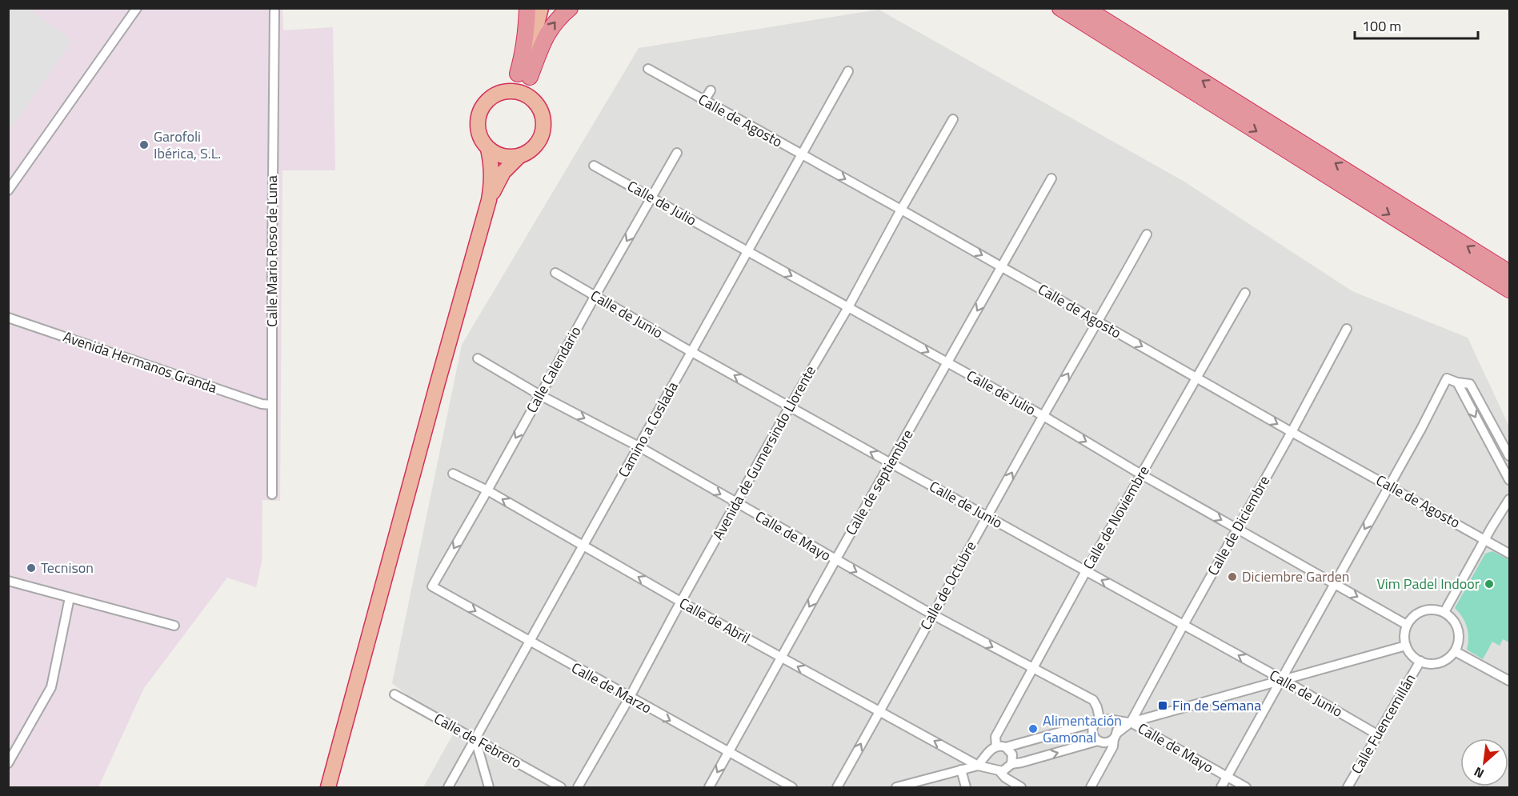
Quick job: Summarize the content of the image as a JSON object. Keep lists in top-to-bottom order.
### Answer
{
  "streets": {
    "street": [
      "Calle de Agosto",
      "Calle de Julio",
      "Calle Mario Roso de Luna",
      "Calle de Junio",
      "Avenida Hermanos Granda",
      "Calle Calendario",
      "Camino a Coslada",
      "Avenida de Gumersindo Llorente",
      "Calle de septiembre",
      "Calle de Noviembre",
      "Calle de Diciembre",
      "Calle de Mayo",
      "Calle de Octubre",
      "Calle de Abril",
      "Calle de Marzo",
      "Calle Fuencemillán",
      "Calle de Febrero"
    ]
  },
  "crossings": [
    ["Calle de Agosto", "Camino a Coslada"],
    ["Calle de Agosto", "Avenida de Gumersindo Llorente"],
    ["Calle de Agosto", "Calle de septiembre"],
    ["Calle de Agosto", "Calle de Noviembre"],
    ["Calle de Agosto", "Calle de Diciembre"],
    ["Calle de Agosto", "Calle de Octubre"],
    ["Calle de Julio", "Calle Calendario"],
    ["Calle de Julio", "Camino a Coslada"],
    ["Calle de Julio", "Avenida de Gumersindo Llorente"],
    ["Calle de Julio", "Calle de septiembre"],
    ["Calle de Julio", "Calle de Noviembre"],
    ["Calle de Julio", "Calle de Diciembre"],
    ["Calle de Julio", "Calle de Octubre"],
    ["Calle de Julio", "Calle Fuencemillán"],
    ["Calle Mario Roso de Luna", "Avenida Hermanos Granda"],
    ["Calle de Junio", "Calle Calendario"],
    ["Calle de Junio", "Camino a Coslada"],
    ["Calle de Junio", "Avenida de Gumersindo Llorente"],
    ["Calle de Junio", "Calle de septiembre"],
    ["Calle de Junio", "Calle de Noviembre"],
    ["Calle de Junio", "Calle de Diciembre"],
    ["Calle de Junio", "Calle de Octubre"],
    ["Calle de Junio", "Calle Fuencemillán"],
    ["Calle Calendario", "Calle de Mayo"],
    ["Calle Calendario", "Calle de Abril"],
    ["Calle Calendario", "Calle de Marzo"],
    ["Camino a Coslada", "Calle de Mayo"],
    ["Camino a Coslada", "Calle de Abril"],
    ["Camino a Coslada", "Calle de Marzo"],
    ["Camino a Coslada", "Calle de Febrero"],
    ["Avenida de Gumersindo Llorente", "Calle de Mayo"],
    ["Avenida de Gumersindo Llorente", "Calle de Abril"],
    ["Avenida de Gumersindo Llorente", "Calle de Marzo"],
    ["Calle de septiembre", "Calle de Mayo"],
    ["Calle de septiembre", "Calle de Abril"],
    ["Calle de septiembre", "Calle de Marzo"],
    ["Calle de Noviembre", "Calle de Mayo"],
    ["Calle de Noviembre", "Calle de Abril"],
    ["Calle de Diciembre", "Calle de Mayo"],
    ["Calle de Mayo", "Calle de Octubre"],
    ["Calle de Octubre", "Calle de Abril"]
  ],
  "one_way": [
    "Calle de Agosto",
    "Calle de Julio",
    "Calle de Junio",
    "Calle Calendario",
    "Calle de septiembre",
    "Calle de Mayo",
    "Calle de Octubre",
    "Calle de Abril",
    "Calle de Marzo"
  ],
  "places": {
    "other": [
      "Garofoli Ibérica, S.L.",
      "Tecnison",
      "Diciembre Garden",
      "Vim Padel Indoor",
      "Alimentación Gamonal"
    ],
    "transit": ["Fin de Semana"]
  },
  "scale_bar": "100 m",
  "north": "bottom left"
}
